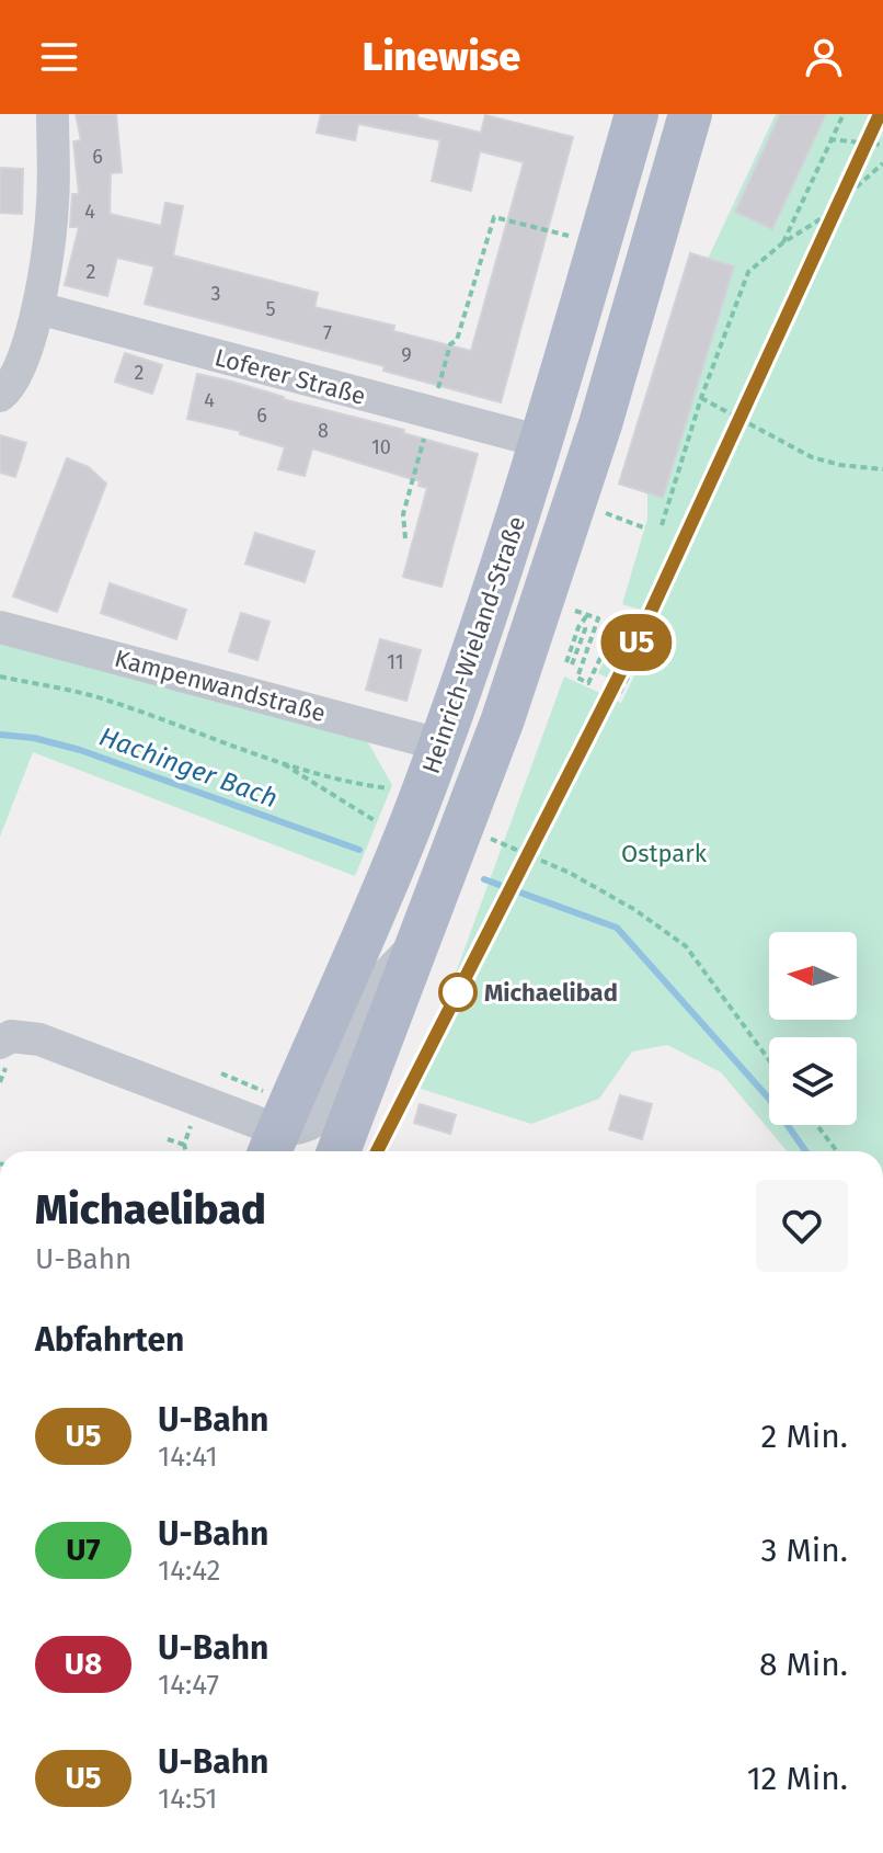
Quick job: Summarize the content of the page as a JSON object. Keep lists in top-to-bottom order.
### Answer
{
  "streets": {
    "main road": ["Heinrich-Wieland-Straße"],
    "street": ["Loferer Straße", "Kampenwandstraße"]
  },
  "crossings": [
    ["Loferer Straße", "Heinrich-Wieland-Straße"],
    ["Heinrich-Wieland-Straße", "Kampenwandstraße"]
  ],
  "water": ["Hachinger Bach"],
  "parks": ["Ostpark"],
  "places": ["Michaelibad"],
  "lines": ["metro line U5"],
  "house_numbers": [
    "6",
    "4",
    "2",
    "3",
    "5",
    "7",
    "9",
    "2",
    "4",
    "6",
    "8",
    "10",
    "11"
  ],
  "north": "left",
  "page": {
    "header": "Linewise",
    "on_map": "U5",
    "heading": [
      ["Michaelibad", "U-Bahn"],
      "Abfahrten"
    ],
    "list": [
      {
        "mark": "U5",
        "name": "U-Bahn",
        "note": "14:41",
        "value": "2 Min."
      },
      {
        "mark": "U7",
        "name": "U-Bahn",
        "note": "14:42",
        "value": "3 Min."
      },
      {
        "mark": "U8",
        "name": "U-Bahn",
        "note": "14:47",
        "value": "8 Min."
      },
      {
        "mark": "U5",
        "name": "U-Bahn",
        "note": "14:51",
        "value": "12 Min."
      }
    ]
  }
}
